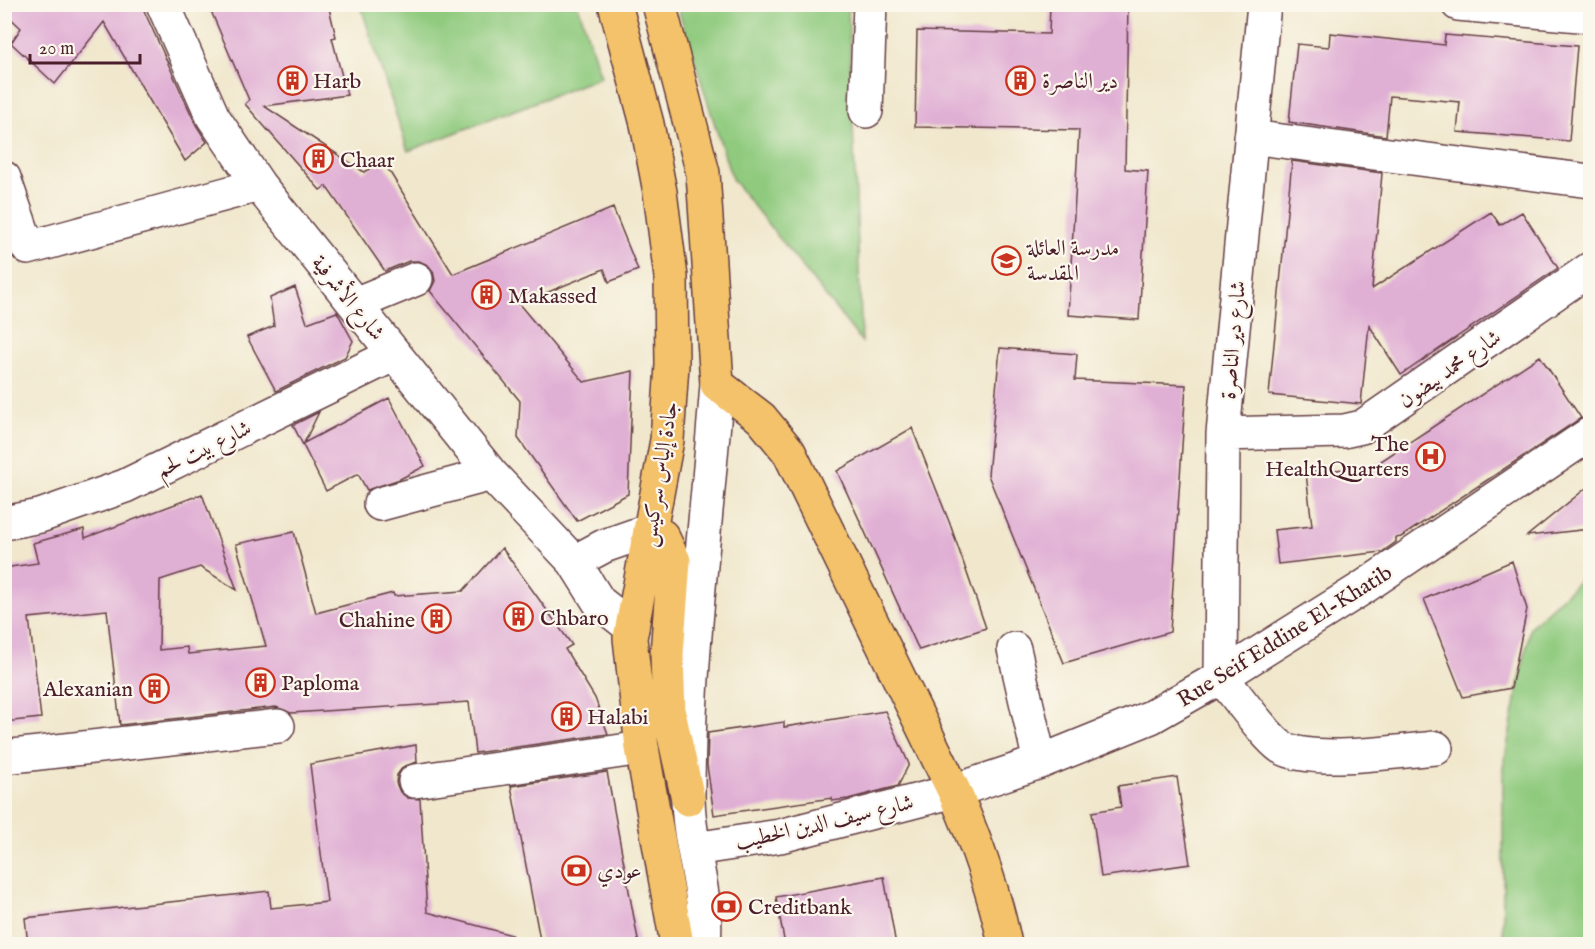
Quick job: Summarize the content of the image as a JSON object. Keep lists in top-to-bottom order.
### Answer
{
  "streets": {
    "main road": ["جادة إلياس سركيس"],
    "street": [
      "شارع الأشرفية",
      "شارع دير الناصرة",
      "شارع محمد بيضون",
      "شارع بيت لحم",
      "Rue Seif Eddine El-Khatib",
      "شارع سيف الدين الخطيب"
    ]
  },
  "crossings": [
    ["شارع الأشرفية", "شارع بيت لحم"],
    ["شارع الأشرفية", "جادة إلياس سركيس"],
    ["شارع دير الناصرة", "شارع محمد بيضون"],
    ["شارع دير الناصرة", "Rue Seif Eddine El-Khatib"],
    ["جادة إلياس سركيس", "شارع سيف الدين الخطيب"],
    ["Rue Seif Eddine El-Khatib", "شارع سيف الدين الخطيب"]
  ],
  "places": {
    "building": [
      "Harb",
      "دير الناصرة",
      "Chaar",
      "Makassed",
      "Chbaro",
      "Chahine",
      "Paploma",
      "Alexanian",
      "Halabi"
    ],
    "school or university": ["مدرسة العائلة المقدسة"],
    "hospital": ["The HealthQuarters"],
    "bank": ["عودي", "Creditbank"]
  },
  "scale_bar": "20 m"
}
